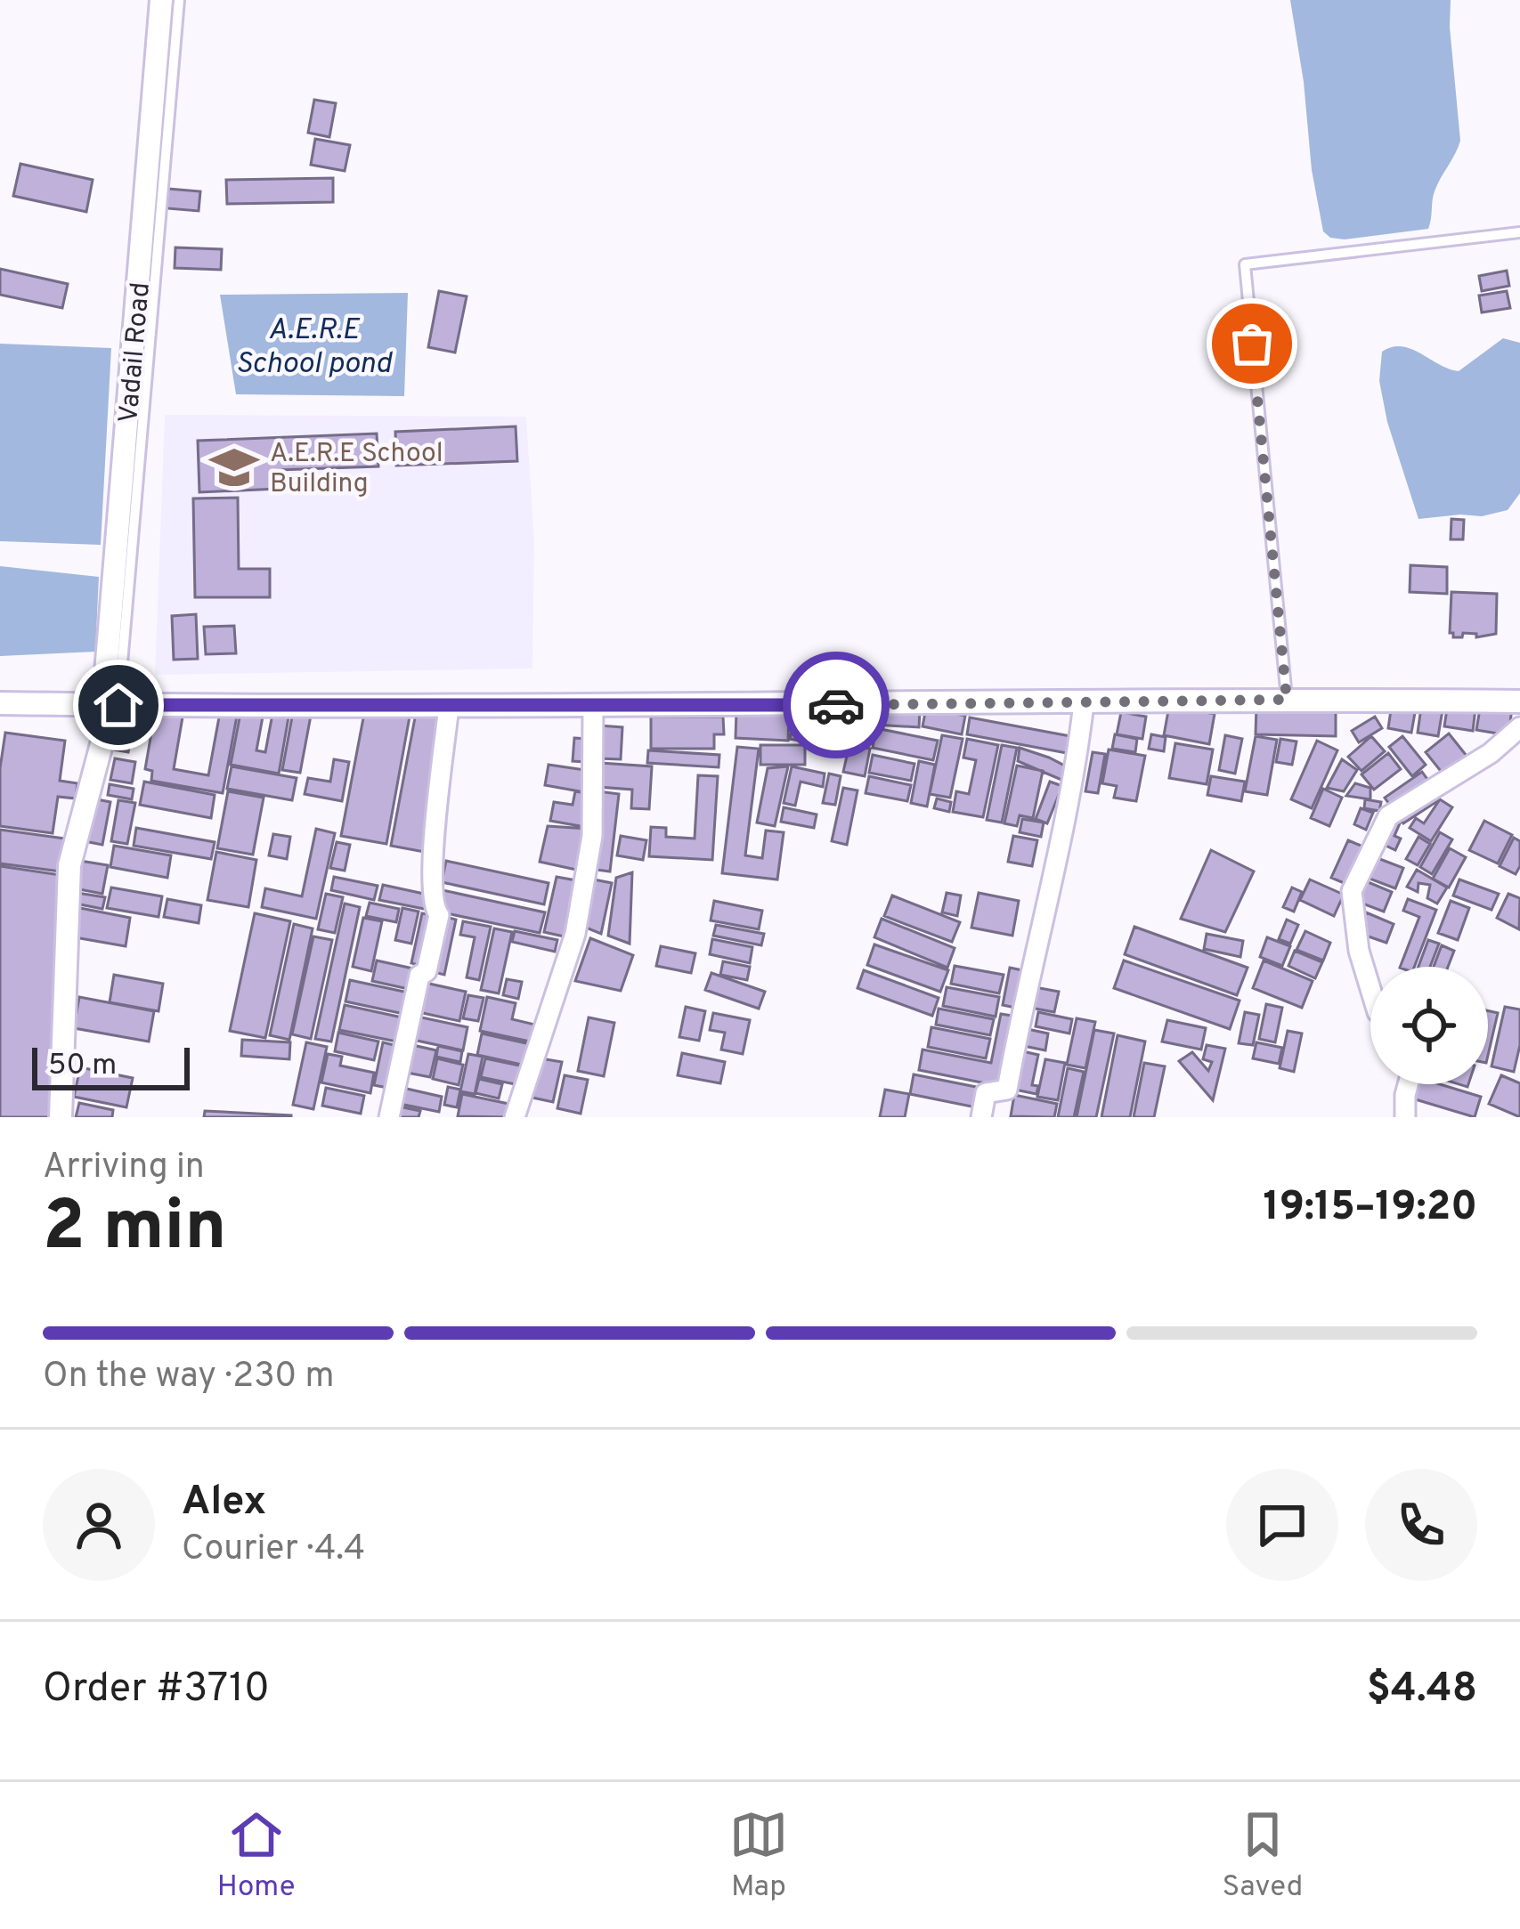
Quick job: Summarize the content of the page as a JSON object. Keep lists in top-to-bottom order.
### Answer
{
  "streets": {
    "street": ["Vadail Road"]
  },
  "water": ["A.E.R.E School pond"],
  "places": {
    "school or university": ["A.E.R.E School Building"]
  },
  "scale_bar": "50 m",
  "page": {
    "scale": "50 m",
    "heading": ["2 min", "Arriving in", "19:15–19:20"],
    "panel": [
      "Alex",
      "Courier · 4.4",
      "Order #3710",
      "$4.48"
    ],
    "bar": "On the way · 230 m",
    "tabs": ["Home", "Map", "Saved"]
  }
}
